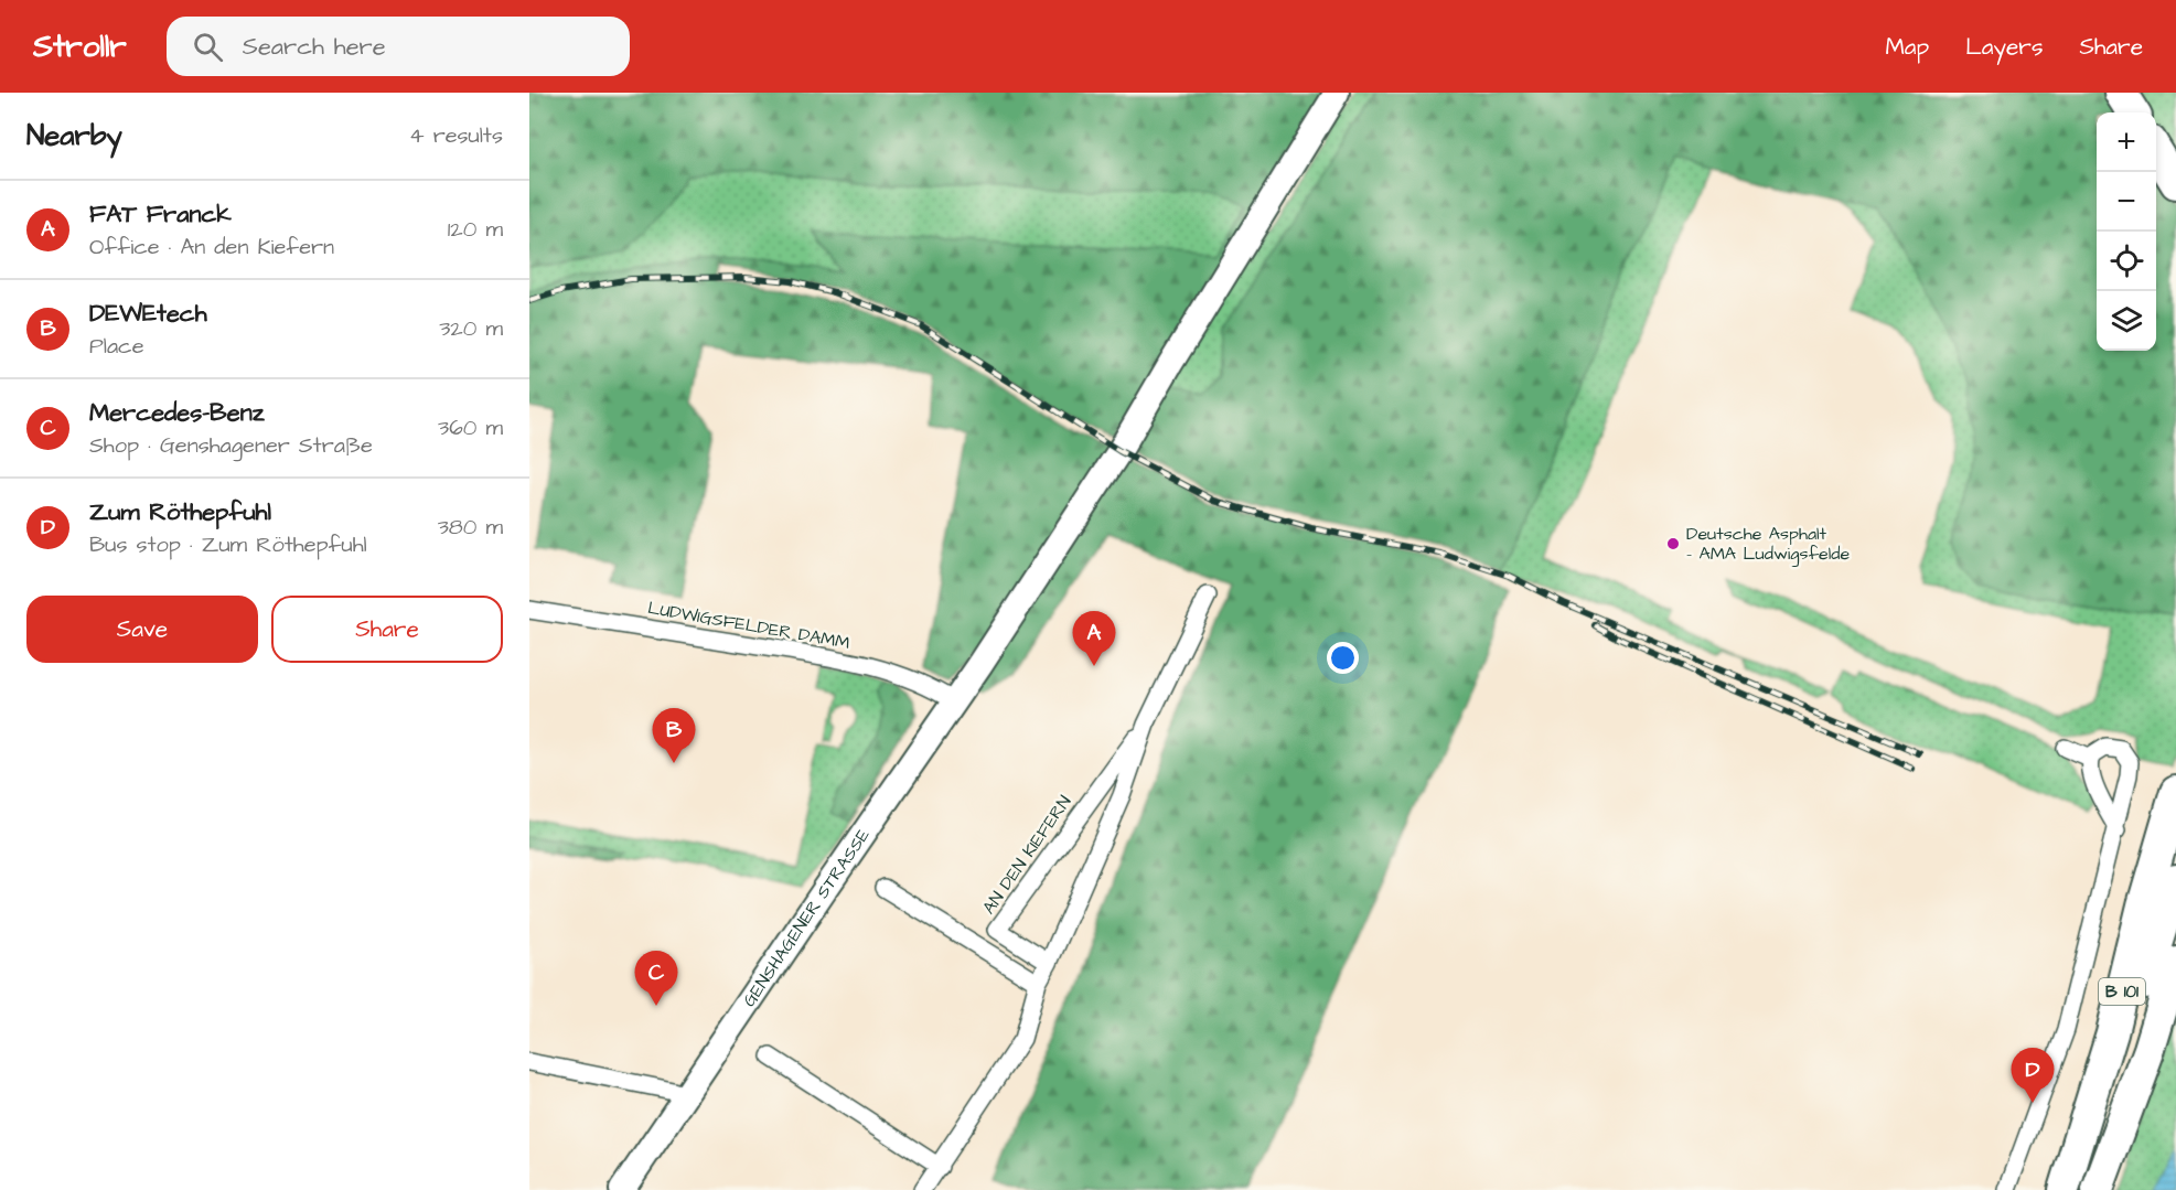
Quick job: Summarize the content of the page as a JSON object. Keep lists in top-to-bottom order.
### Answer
{
  "streets": {
    "highway": ["B 101"],
    "main road": ["GENSHAGENER STRASSE"],
    "street": ["LUDWIGSFELDER DAMM", "AN DEN KIEFERN"]
  },
  "crossings": [
    ["LUDWIGSFELDER DAMM", "GENSHAGENER STRASSE"]
  ],
  "places": ["Deutsche Asphalt - AMA Ludwigsfelde"],
  "page": {
    "header": "Strollr",
    "search": "Search here",
    "nav": ["Map", "Layers", "Share"],
    "heading": ["Nearby", "4 results"],
    "map_buttons": ["+", "−"],
    "list": [
      {
        "mark": "A",
        "name": "FAT Franck",
        "note": "Office · An den Kiefern",
        "value": "120 m"
      },
      {
        "mark": "B",
        "name": "DEWEtech",
        "note": "Place",
        "value": "320 m"
      },
      {
        "mark": "C",
        "name": "Mercedes-Benz",
        "note": "Shop · Genshagener Straße",
        "value": "360 m"
      },
      {
        "mark": "D",
        "name": "Zum Röthepfuhl",
        "note": "Bus stop · Zum Röthepfuhl",
        "value": "380 m"
      }
    ],
    "buttons": ["Save", "Share"],
    "pins": [
      "A",
      "B",
      "C",
      "D"
    ]
  }
}
